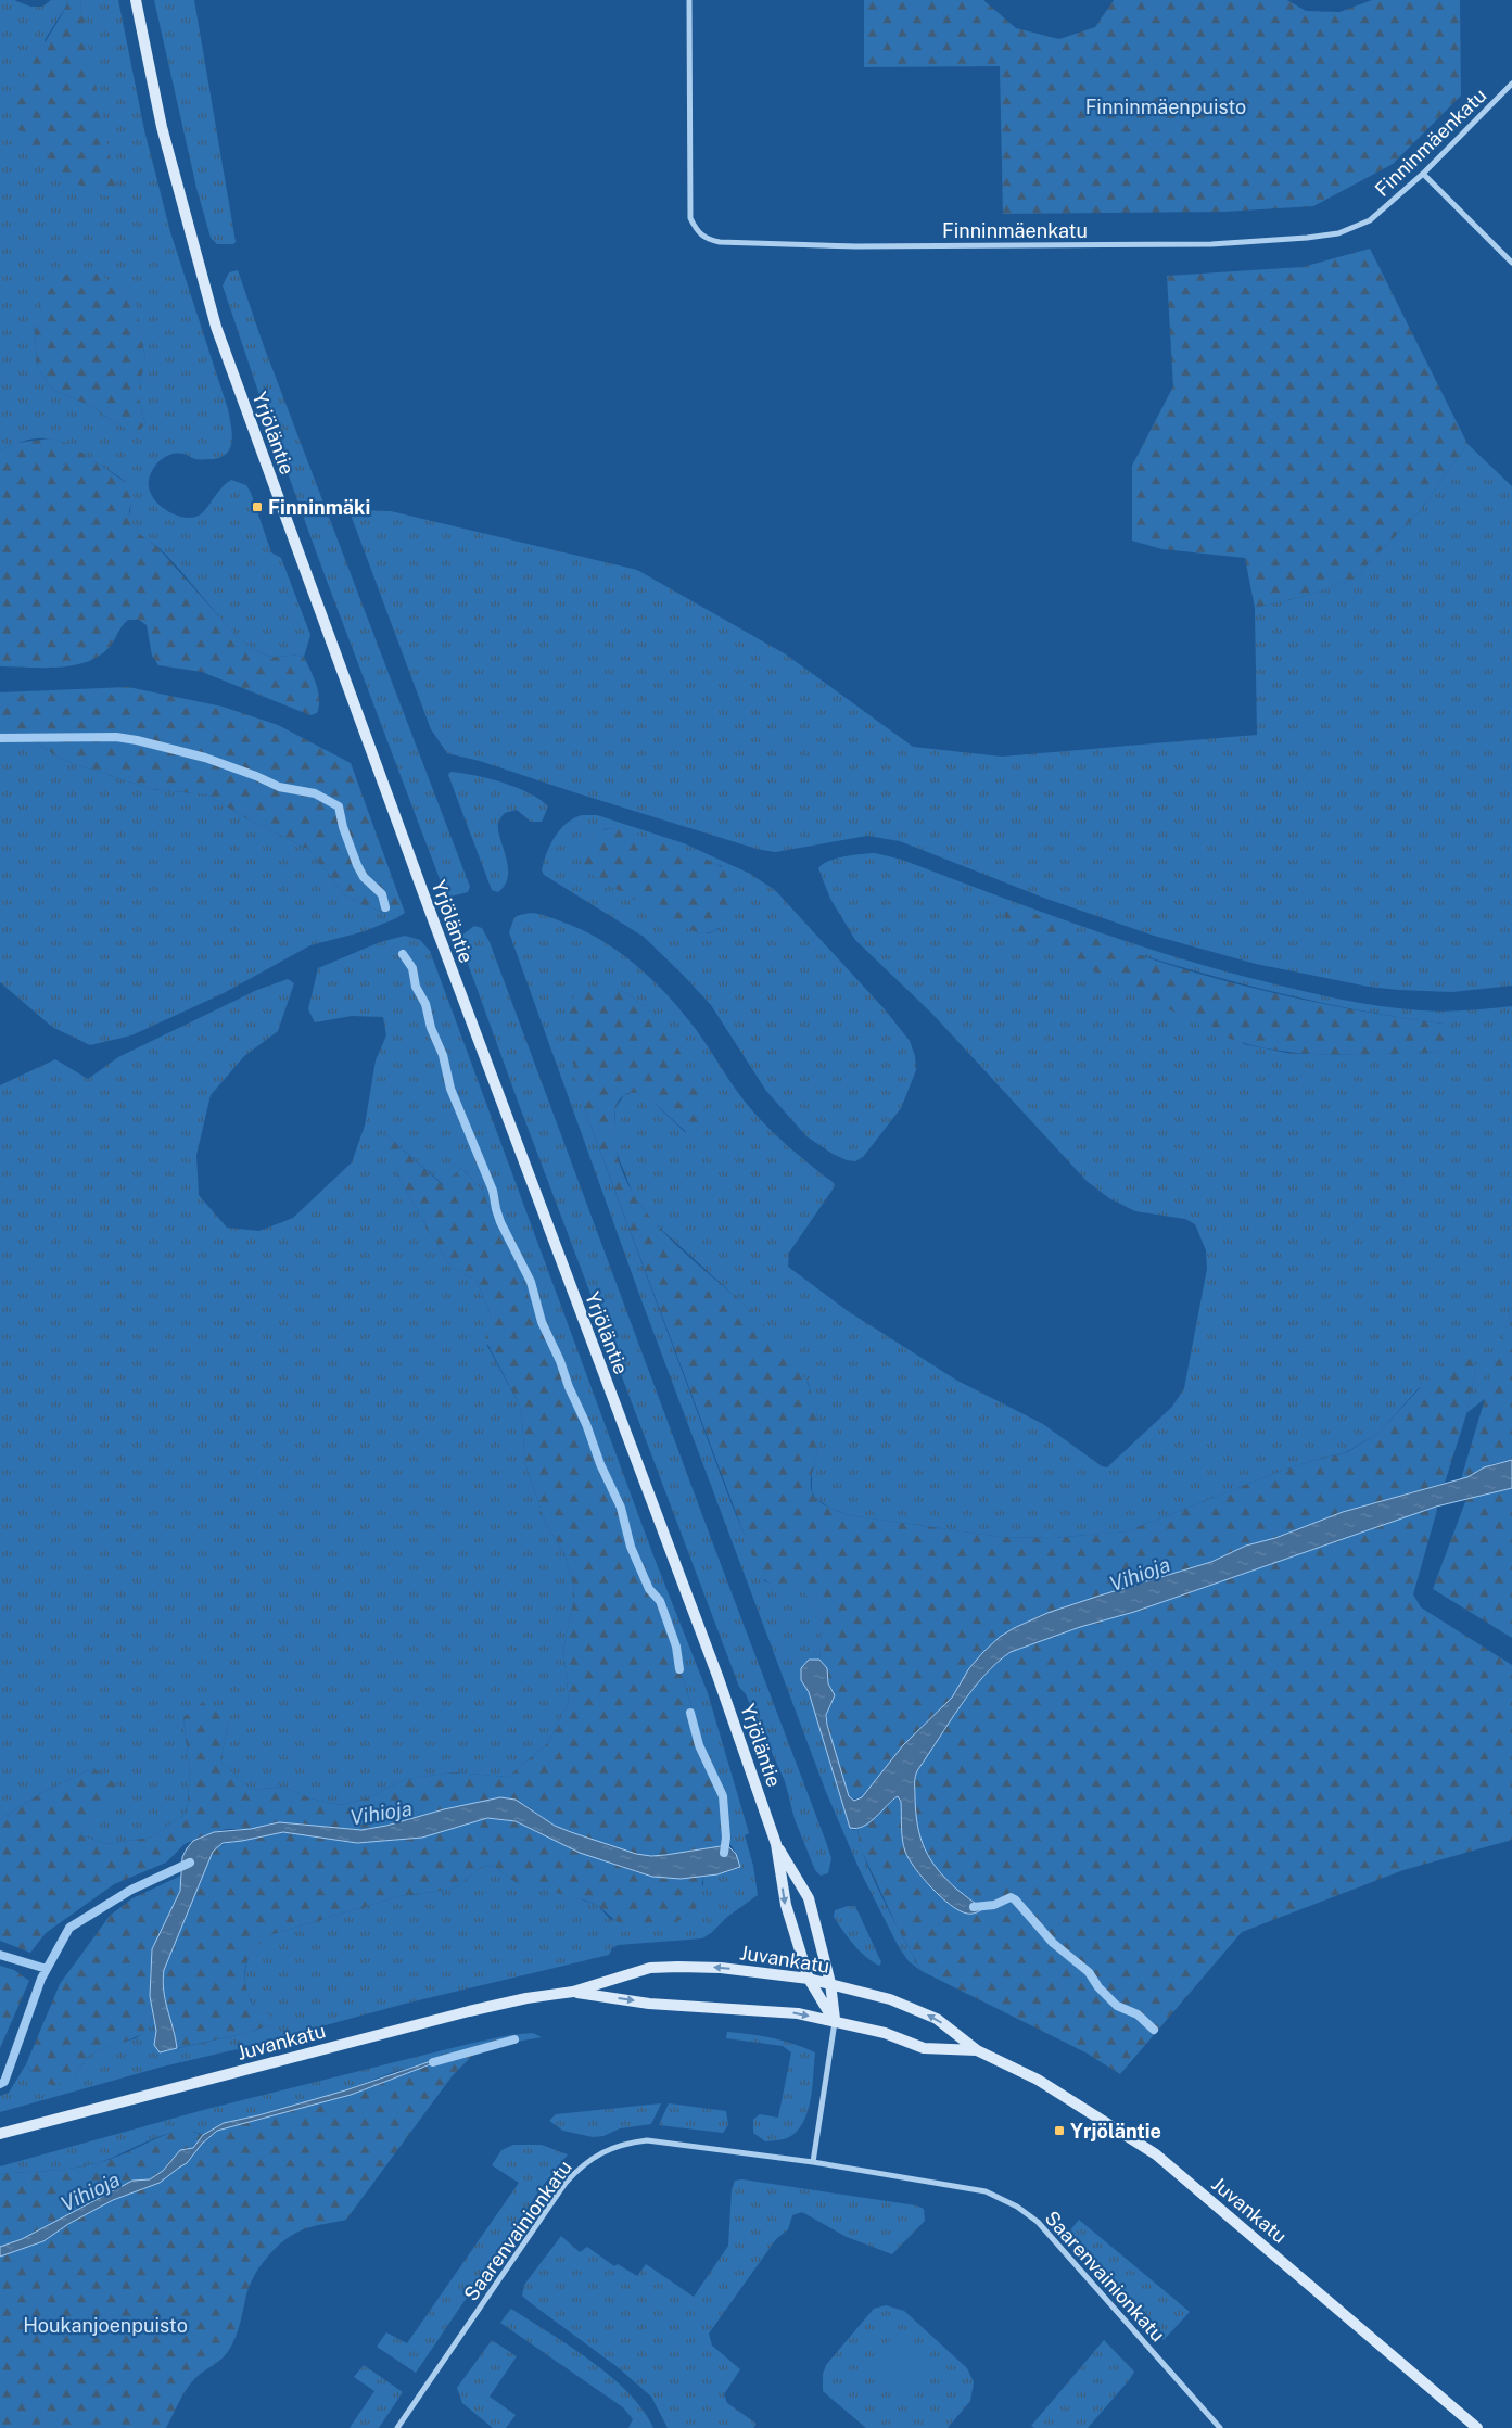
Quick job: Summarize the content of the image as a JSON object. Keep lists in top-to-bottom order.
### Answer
{
  "streets": {
    "main road": ["Yrjöläntie", "Juvankatu"],
    "street": ["Finninmäenkatu", "Saarenvainionkatu"]
  },
  "crossings": [
    ["Yrjöläntie", "Juvankatu"]
  ],
  "water": ["Vihioja"],
  "parks": ["Finninmäenpuisto", "Houkanjoenpuisto"],
  "places": {
    "transit": ["Finninmäki", "Yrjöläntie"]
  }
}
